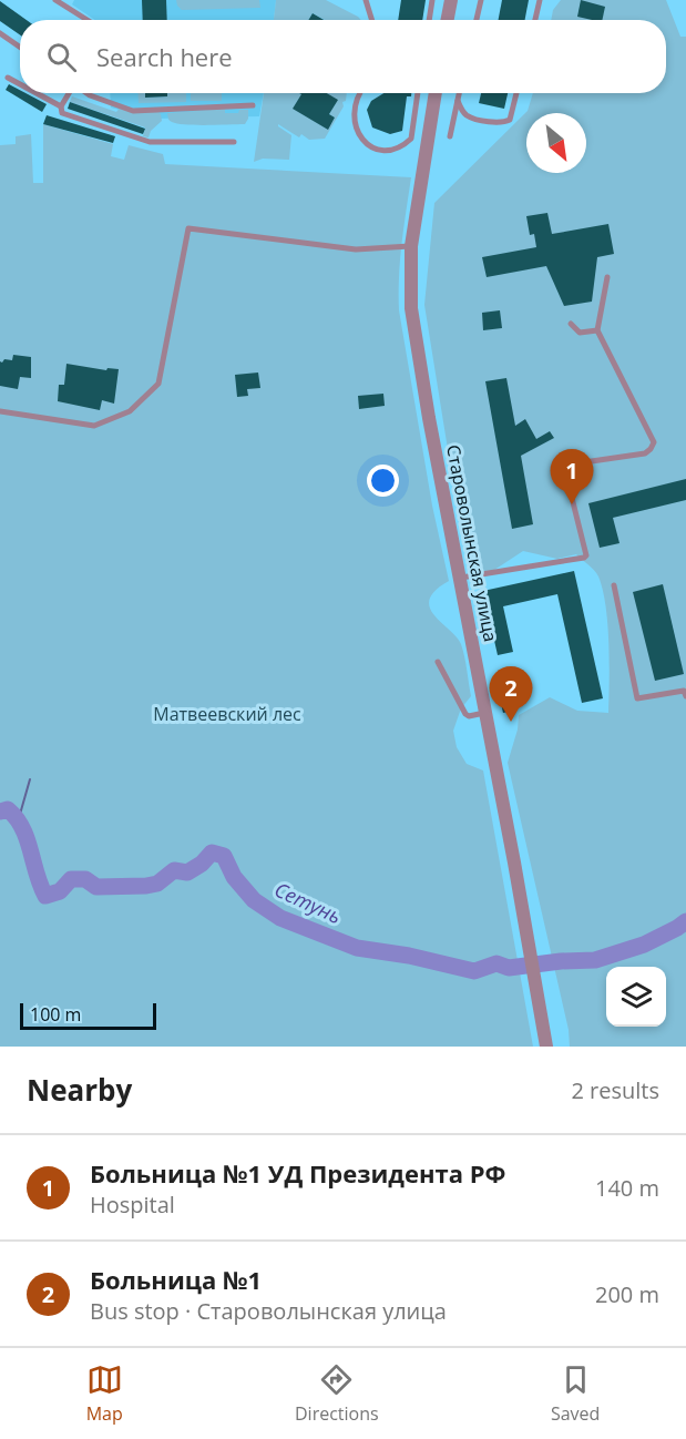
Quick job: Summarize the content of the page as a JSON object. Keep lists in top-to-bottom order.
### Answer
{
  "streets": {
    "street": ["Староволынская улица"]
  },
  "water": ["Сетунь"],
  "parks": ["Матвеевский лес"],
  "scale_bar": "100 m",
  "north": "bottom right",
  "page": {
    "search": "Search here",
    "pins": ["1", "2"],
    "scale": "100 m",
    "heading": ["Nearby", "2 results"],
    "list": [
      {
        "mark": "1",
        "name": "Больница №1 УД Президента РФ",
        "note": "Hospital",
        "value": "140 m"
      },
      {
        "mark": "2",
        "name": "Больница №1",
        "note": "Bus stop · Староволынская улица",
        "value": "200 m"
      }
    ],
    "nav": ["Map", "Directions", "Saved"]
  }
}
